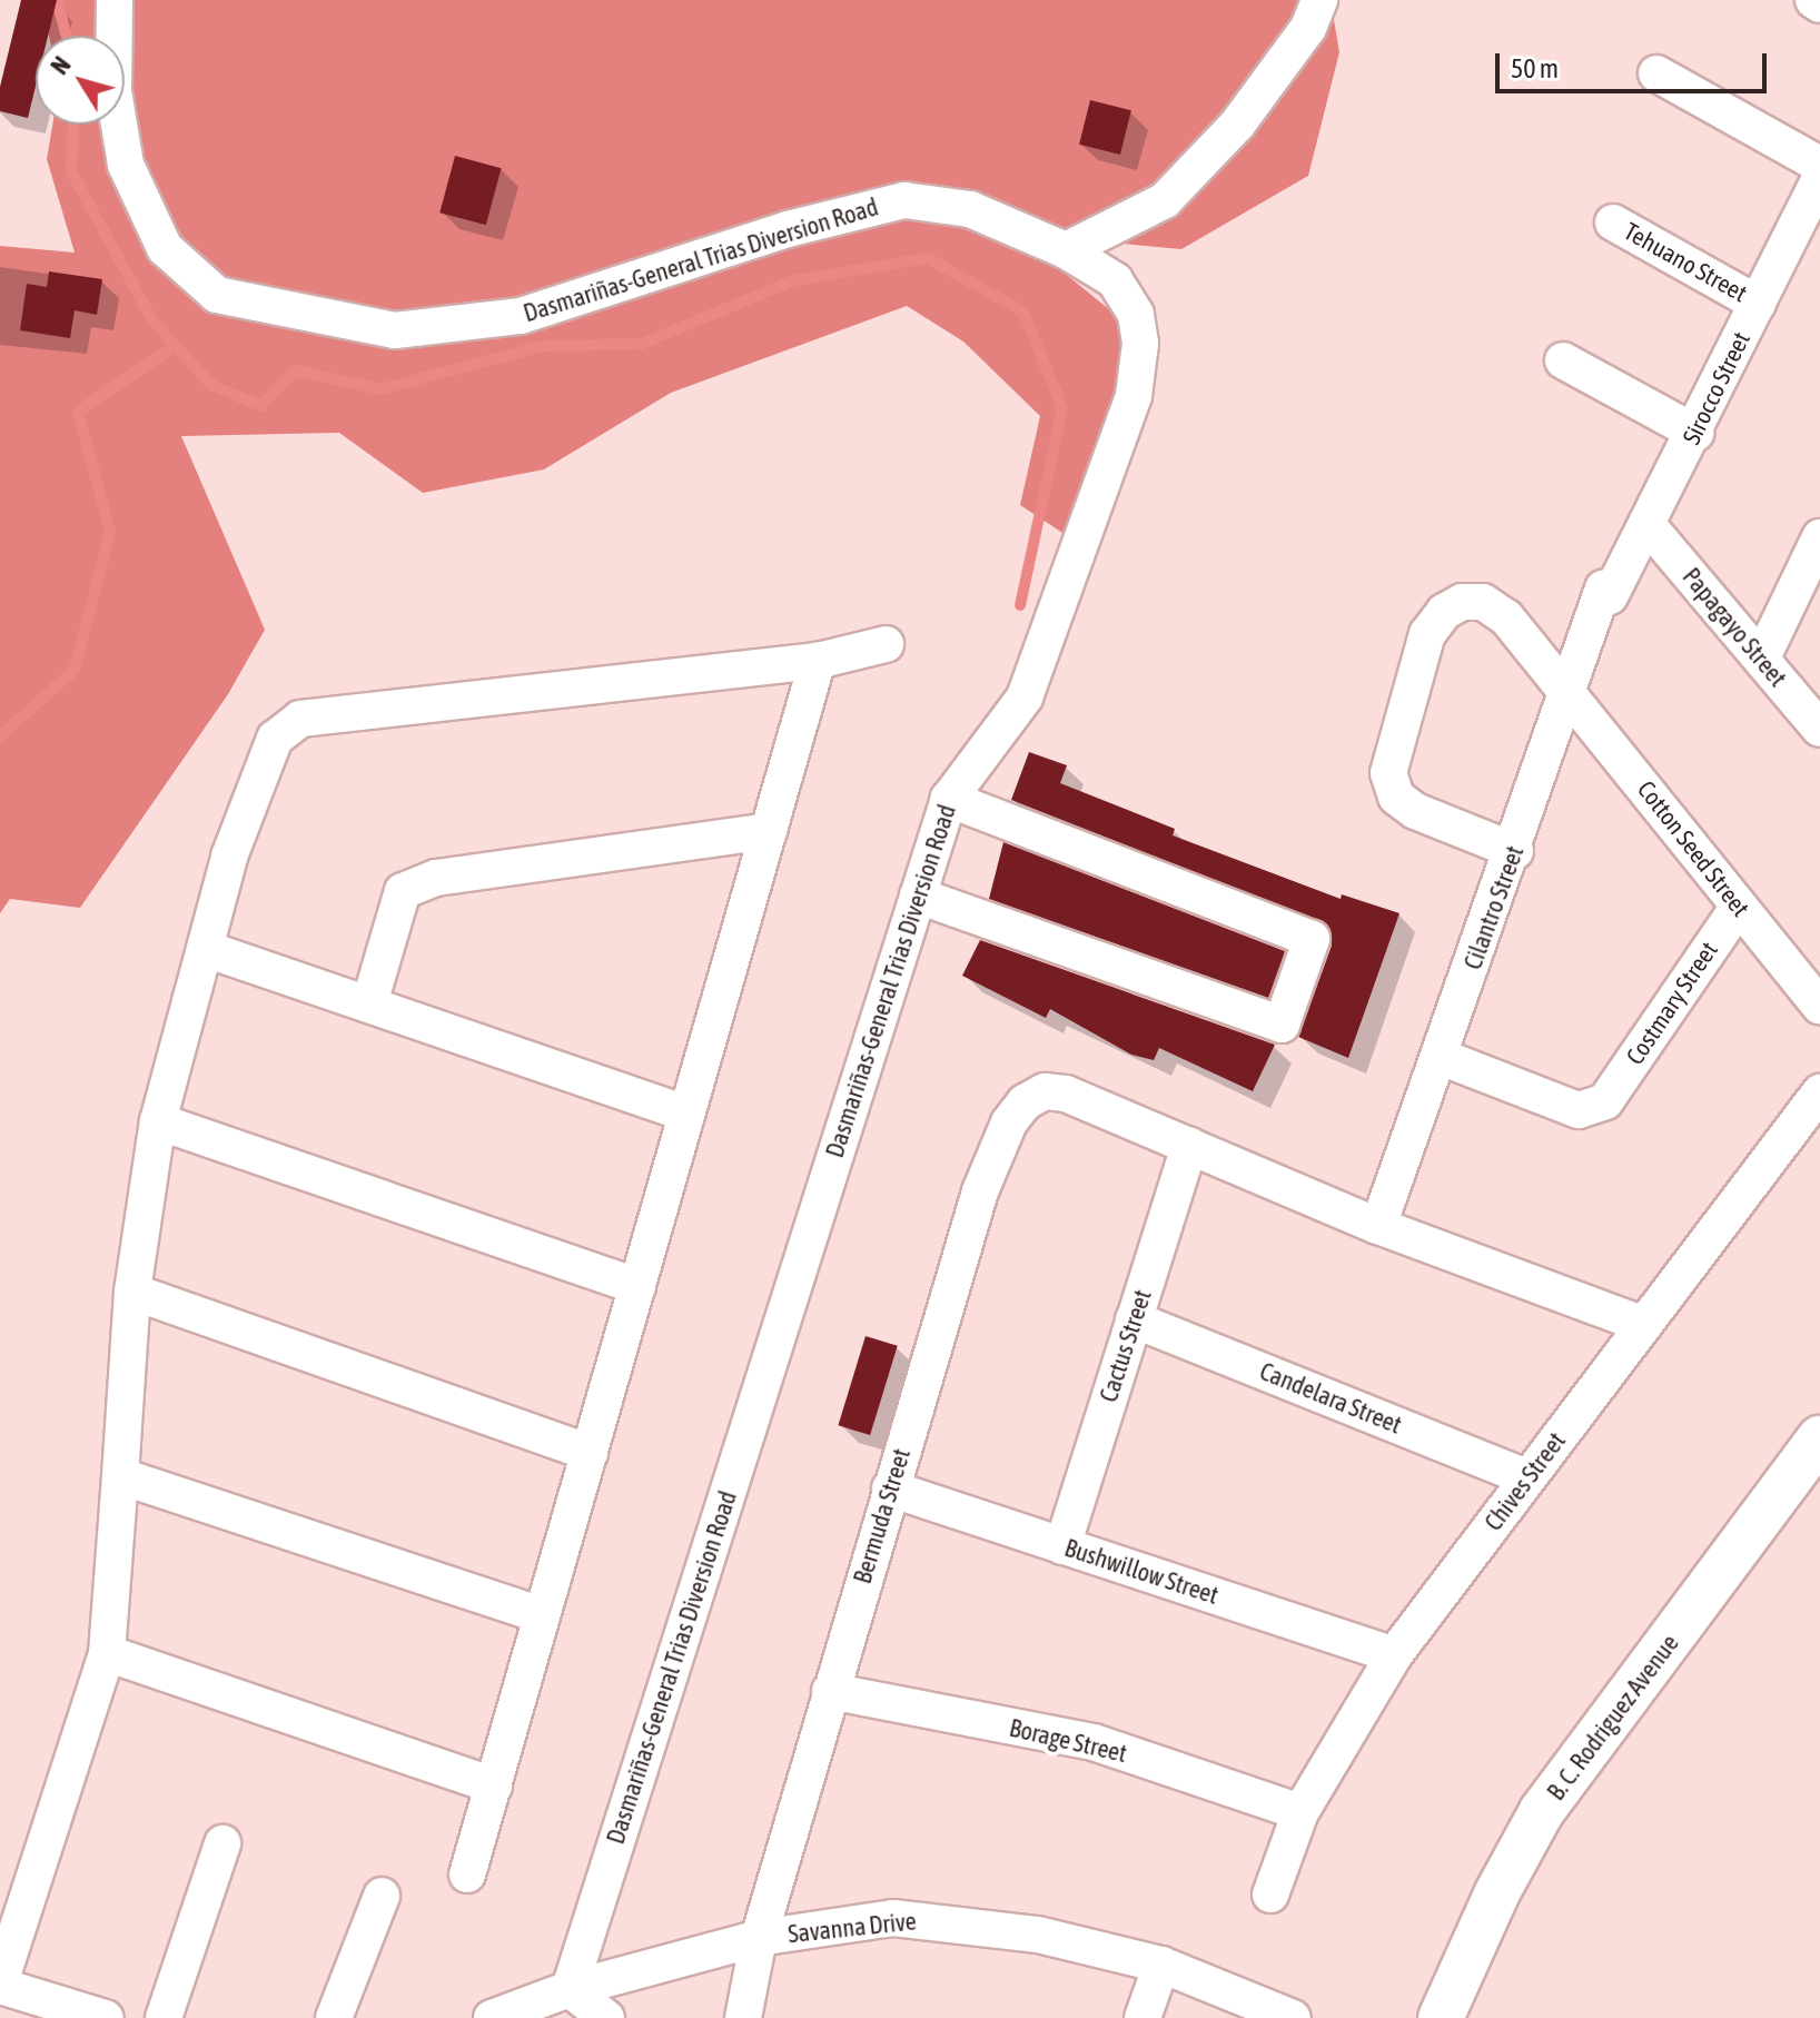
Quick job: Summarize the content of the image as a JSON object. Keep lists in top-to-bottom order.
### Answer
{
  "streets": {
    "street": [
      "Dasmariñas-General Trias Diversion Road",
      "Tehuano Street",
      "Sirocco Street",
      "Papagayo Street",
      "Cotton Seed Street",
      "Cilantro Street",
      "Costmary Street",
      "Cactus Street",
      "Candelara Street",
      "Chives Street",
      "Bermuda Street",
      "Bushwillow Street",
      "B. C. Rodriguez Avenue",
      "Borage Street",
      "Savanna Drive"
    ]
  },
  "crossings": [
    ["Dasmariñas-General Trias Diversion Road", "Savanna Drive"],
    ["Tehuano Street", "Sirocco Street"],
    ["Sirocco Street", "Papagayo Street"],
    ["Sirocco Street", "Cilantro Street"],
    ["Cotton Seed Street", "Cilantro Street"],
    ["Cotton Seed Street", "Costmary Street"],
    ["Cilantro Street", "Costmary Street"],
    ["Cactus Street", "Candelara Street"],
    ["Cactus Street", "Bermuda Street"],
    ["Cactus Street", "Bushwillow Street"],
    ["Candelara Street", "Chives Street"],
    ["Chives Street", "Bushwillow Street"],
    ["Chives Street", "Borage Street"],
    ["Bermuda Street", "Bushwillow Street"],
    ["Bermuda Street", "Borage Street"],
    ["Bermuda Street", "Savanna Drive"]
  ],
  "scale_bar": "50 m",
  "north": "top left"
}
